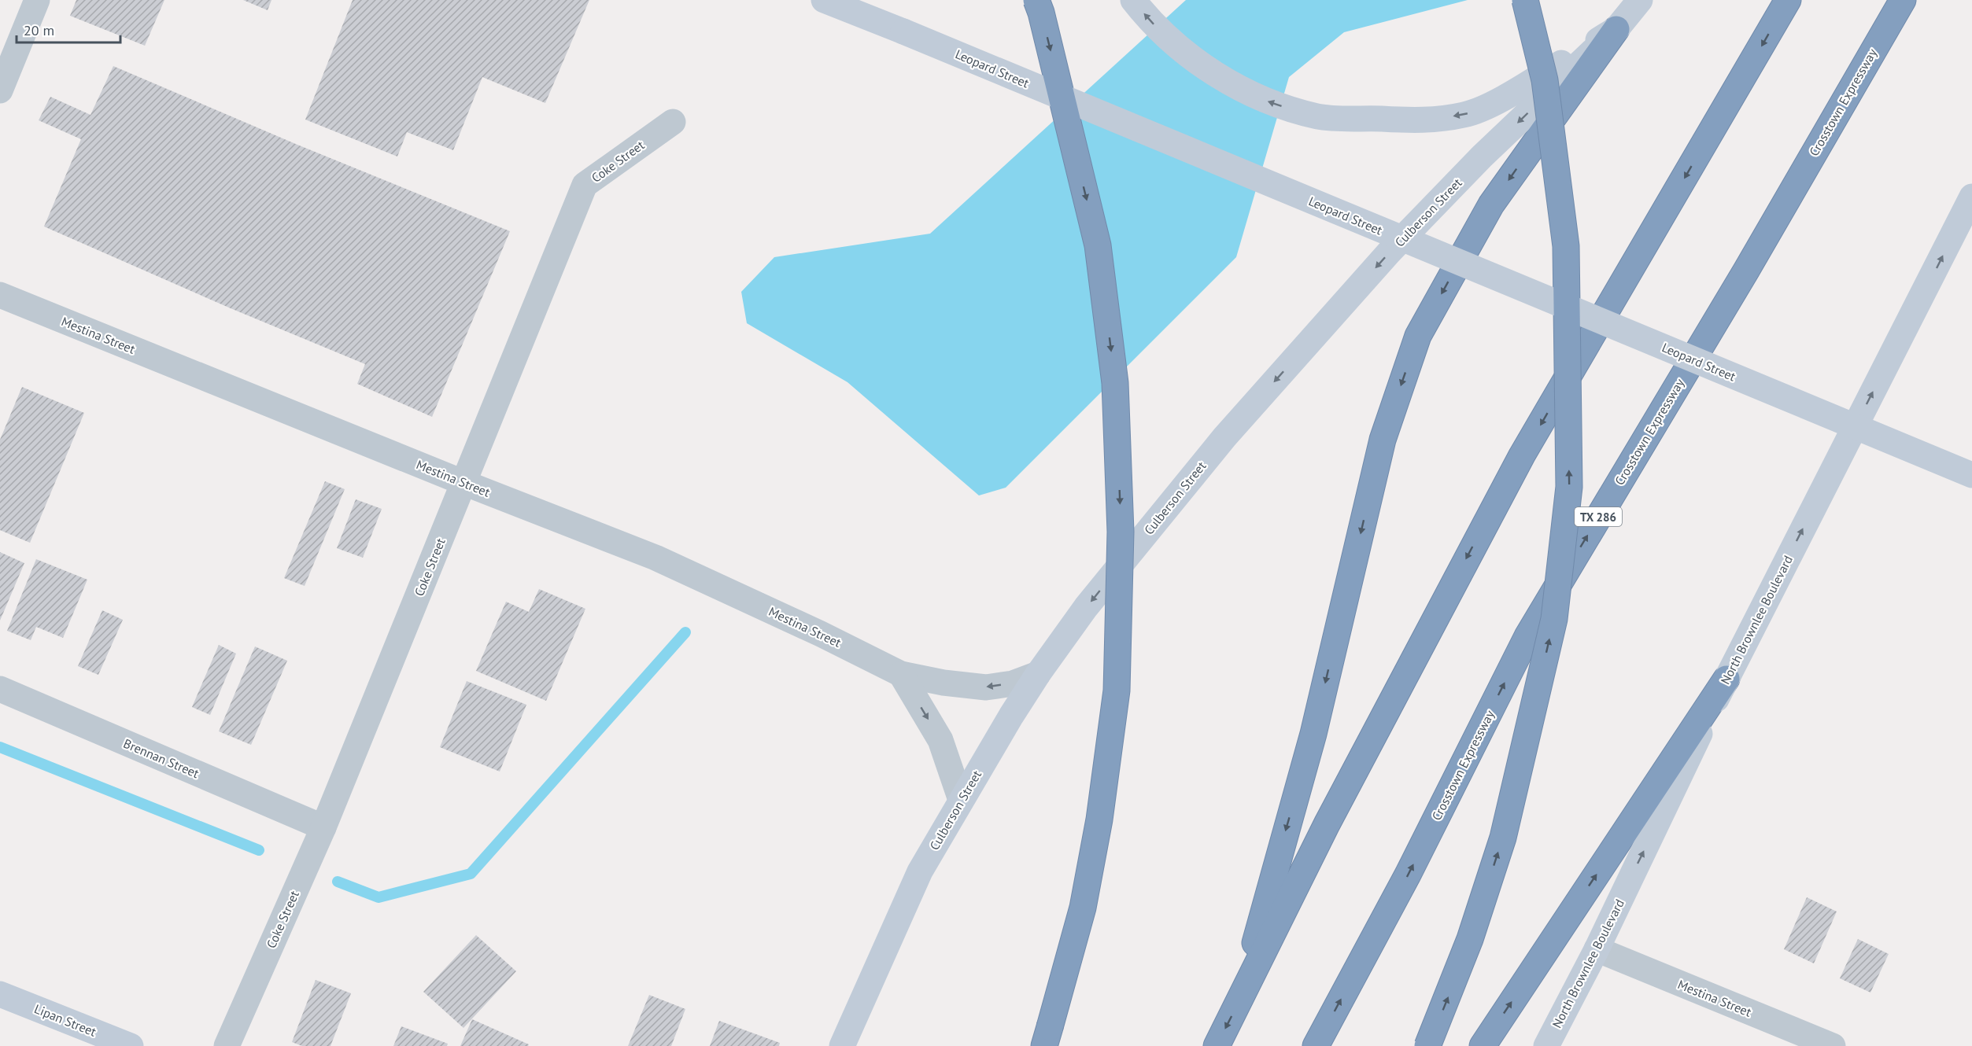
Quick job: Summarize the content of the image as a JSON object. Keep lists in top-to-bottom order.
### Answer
{
  "streets": {
    "highway": ["Crosstown Expressway", "TX 286"],
    "main road": [
      "Leopard Street",
      "Culberson Street",
      "North Brownlee Boulevard",
      "Lipan Street"
    ],
    "street": ["Coke Street", "Mestina Street", "Brennan Street"]
  },
  "crossings": [
    ["Coke Street", "Mestina Street"],
    ["Coke Street", "Brennan Street"],
    ["Culberson Street", "Mestina Street"],
    ["Mestina Street", "North Brownlee Boulevard"]
  ],
  "one_way": ["Culberson Street", "North Brownlee Boulevard"],
  "scale_bar": "20 m"
}
